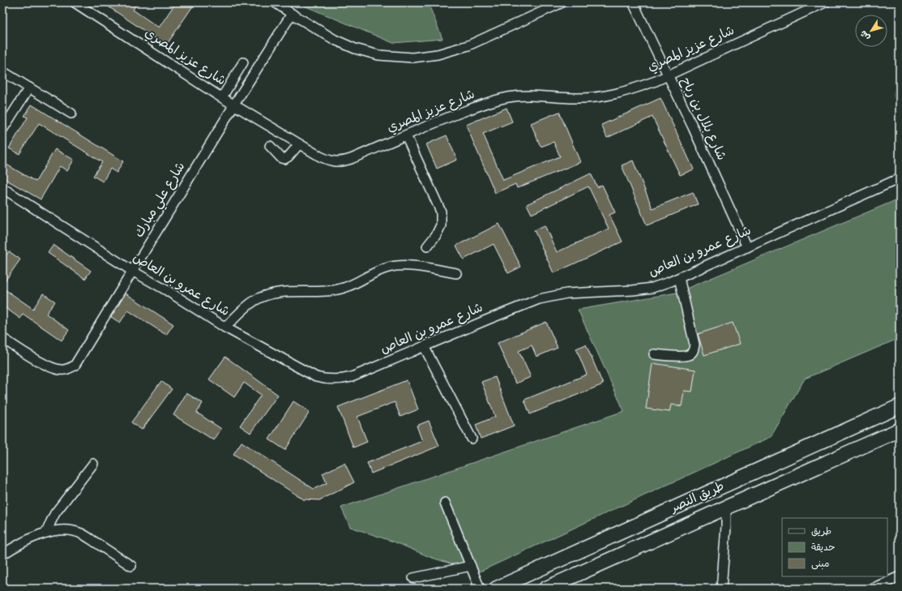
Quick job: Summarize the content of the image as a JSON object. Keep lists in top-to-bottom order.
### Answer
{
  "streets": {
    "highway": ["طريق النصر"],
    "street": [
      "شارع عزيز المصري",
      "شارع بلال بن رباح",
      "شارع علي مبارك",
      "شارع عمرو بن العاص"
    ]
  },
  "crossings": [
    ["شارع عزيز المصري", "شارع بلال بن رباح"],
    ["شارع عزيز المصري", "شارع علي مبارك"],
    ["شارع بلال بن رباح", "شارع عمرو بن العاص"],
    ["شارع علي مبارك", "شارع عمرو بن العاص"]
  ],
  "legend": ["طريق", "حديقة", "مبنى"],
  "north": "bottom left"
}
